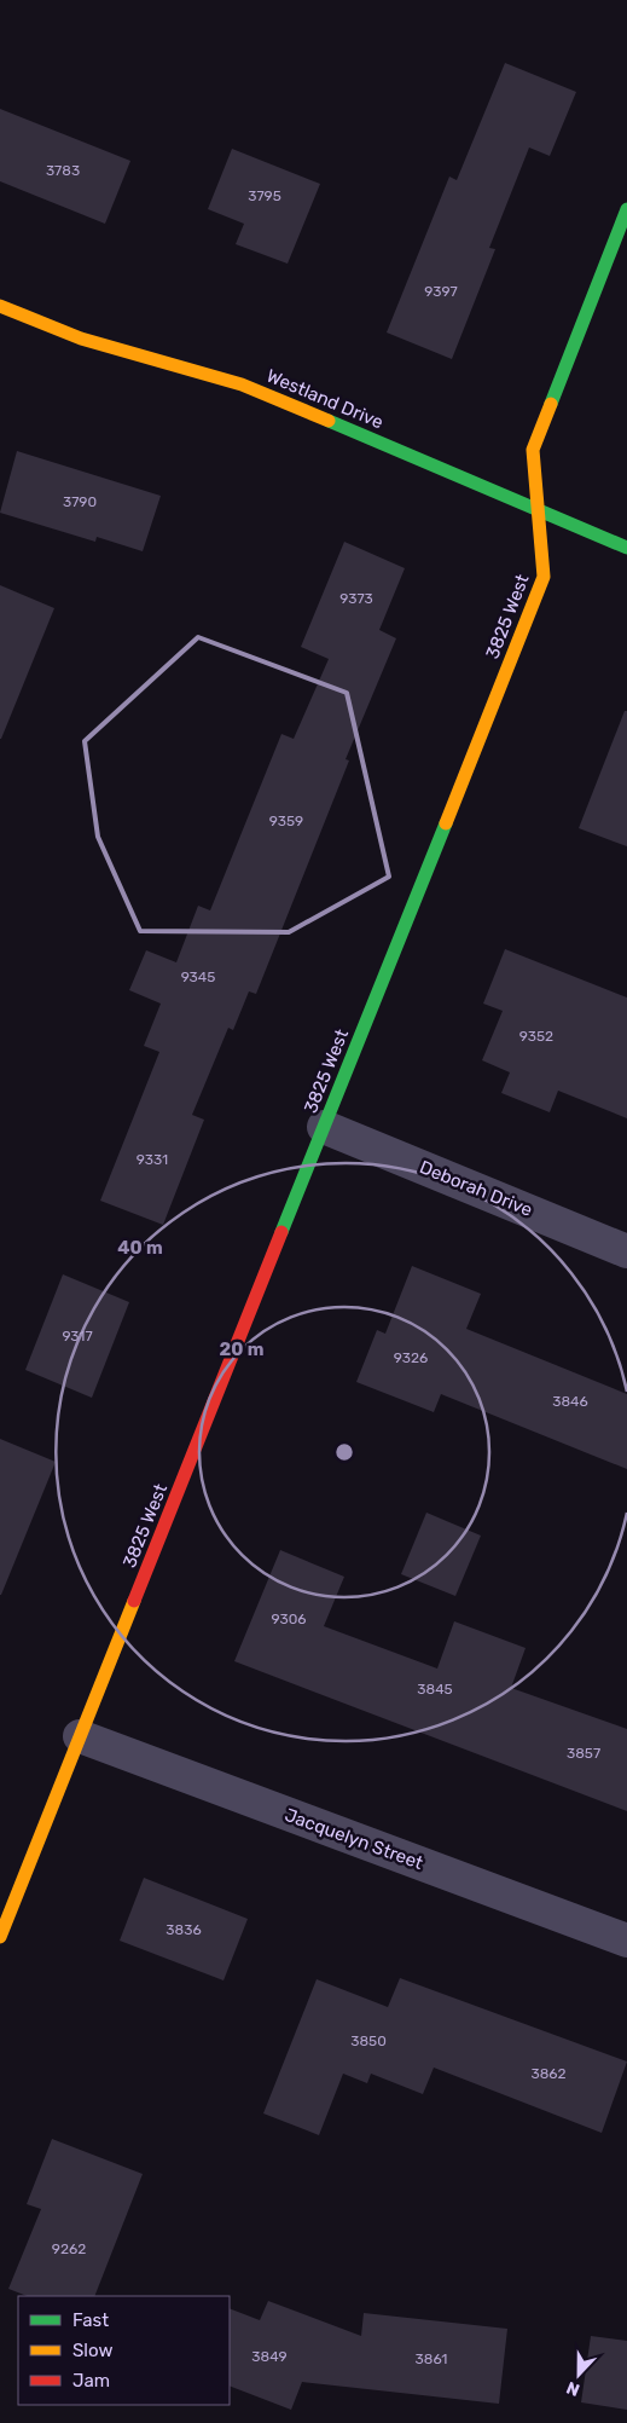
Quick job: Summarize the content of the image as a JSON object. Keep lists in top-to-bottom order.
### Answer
{
  "streets": {
    "street": [
      "Westland Drive",
      "3825 West",
      "Deborah Drive",
      "Jacquelyn Street"
    ]
  },
  "crossings": [
    ["Westland Drive", "3825 West"],
    ["3825 West", "Deborah Drive"],
    ["3825 West", "Jacquelyn Street"]
  ],
  "house_numbers": [
    "3783",
    "3795",
    "9397",
    "3790",
    "9373",
    "9359",
    "9345",
    "9352",
    "9331",
    "9317",
    "9326",
    "3846",
    "9306",
    "3845",
    "3857",
    "3836",
    "3850",
    "3862",
    "9262",
    "3849",
    "3861"
  ],
  "legend": ["Fast", "Slow", "Jam"],
  "north": "bottom",
  "rings": ["40 m", "20 m"]
}
